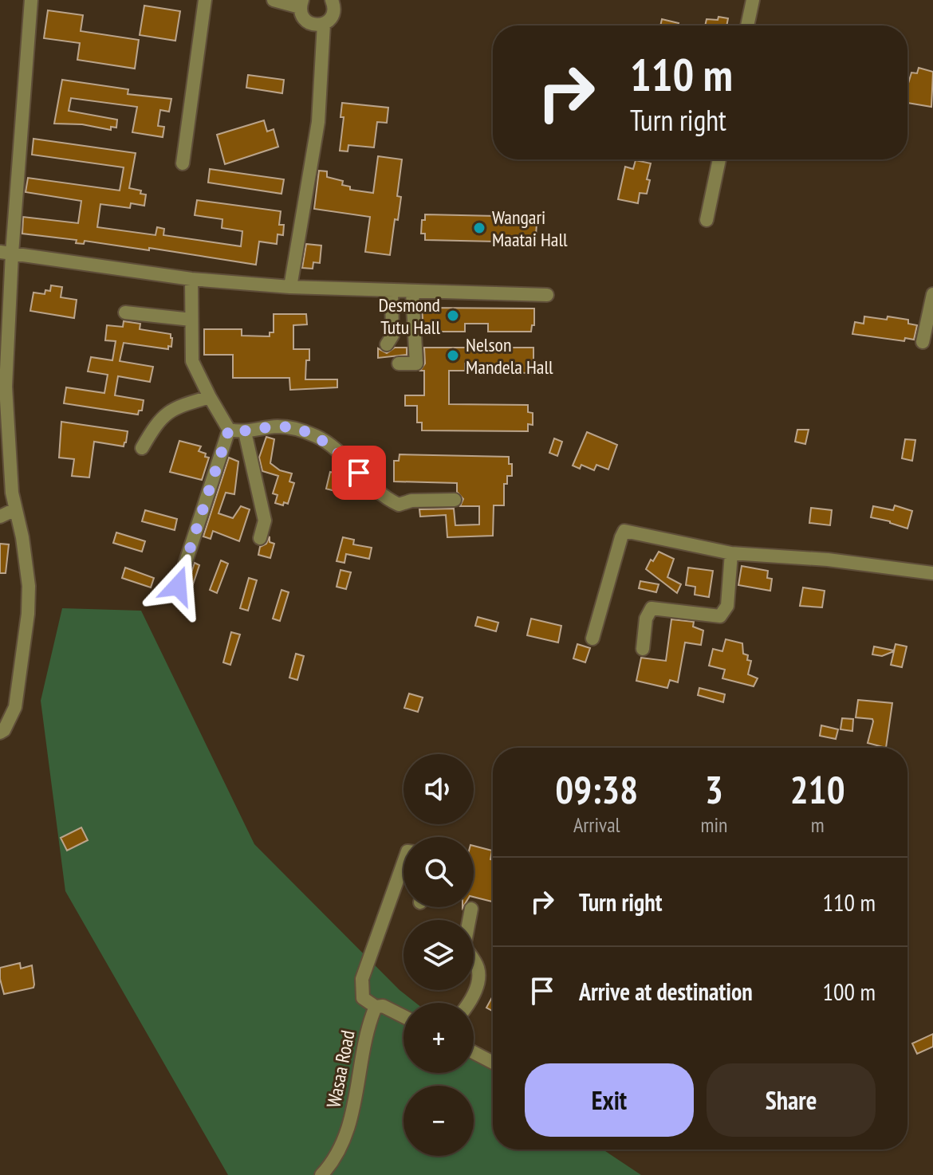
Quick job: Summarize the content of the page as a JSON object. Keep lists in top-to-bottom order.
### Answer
{
  "streets": {
    "street": ["Wasaa Road"]
  },
  "places": ["Wangari Maatai Hall", "Desmond Tutu Hall", "Nelson Mandela Hall"],
  "page": {
    "turn": ["110 m", "Turn right"],
    "eta": [
      "09:38",
      "Arrival",
      "3",
      "min",
      "210",
      "m"
    ],
    "map_buttons": ["+", "−"],
    "list": [
      {
        "name": "Turn right",
        "value": "110 m"
      },
      {
        "name": "Arrive at destination",
        "value": "100 m"
      }
    ],
    "buttons": ["Exit", "Share"]
  }
}
